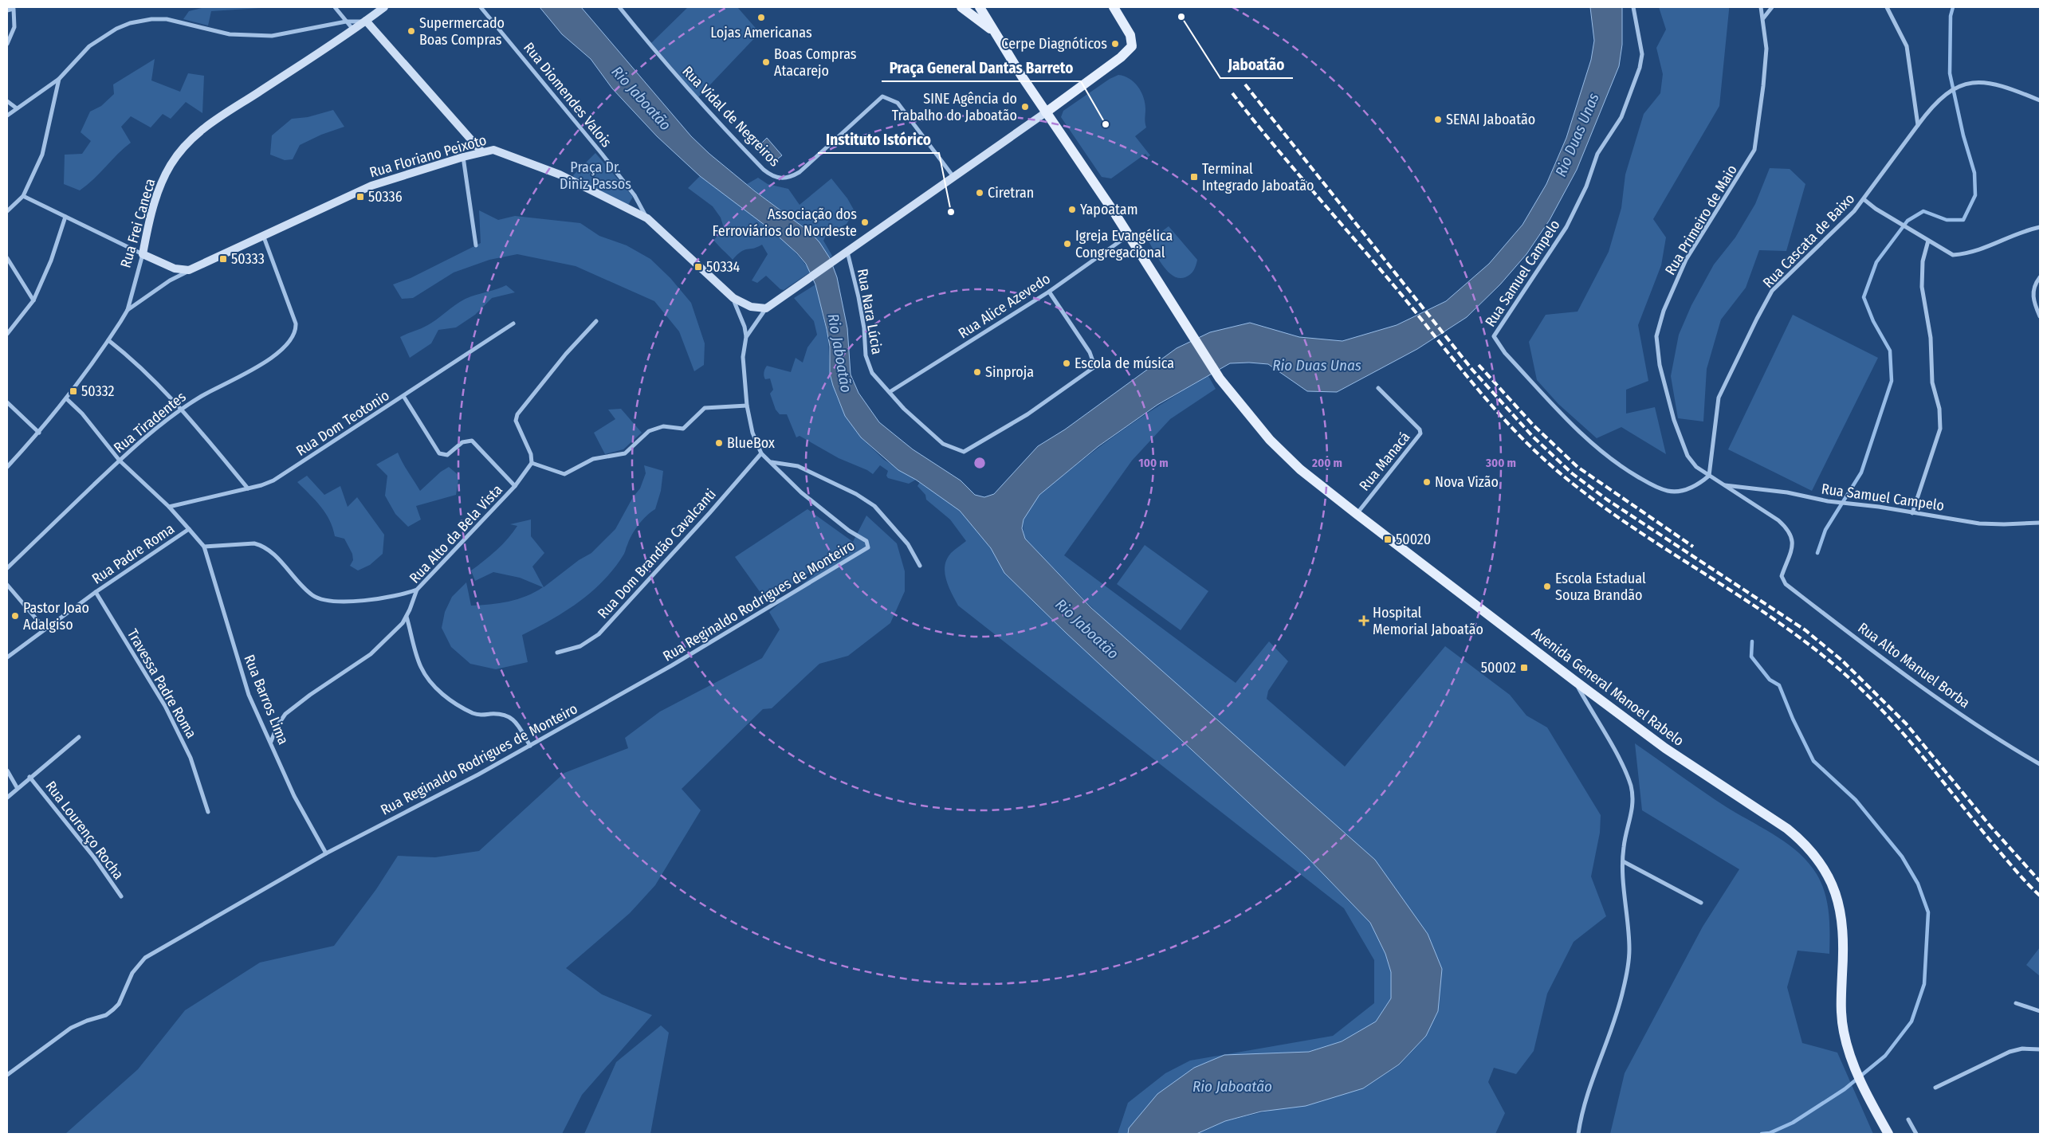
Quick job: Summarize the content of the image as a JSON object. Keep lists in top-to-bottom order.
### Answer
{
  "streets": {
    "main road": ["Avenida General Manoel Rabelo"],
    "street": [
      "Rua Diomendes Valois",
      "Rua Vidal de Negreiros",
      "Rua Floriano Peixoto",
      "Rua Primeiro de Maio",
      "Rua Frei Caneca",
      "Rua Cascata de Baixo",
      "Rua Samuel Campelo",
      "Rua Alice Azevedo",
      "Rua Nara Lúcia",
      "Rua Tiradentes",
      "Rua Dom Teotonio",
      "Rua Manacá",
      "Rua Alto da Bela Vista",
      "Rua Padre Roma",
      "Rua Dom Brandão Cavalcanti",
      "Rua Reginaldo Rodrigues de Monteiro",
      "Rua Alto Manuel Borba",
      "Travessa Padre Roma",
      "Rua Barros Lima",
      "Rua Lourenço Rocha"
    ]
  },
  "crossings": [
    ["Rua Diomendes Valois", "Rua Floriano Peixoto"],
    ["Rua Floriano Peixoto", "Rua Frei Caneca"],
    ["Rua Floriano Peixoto", "Rua Tiradentes"],
    ["Rua Primeiro de Maio", "Rua Cascata de Baixo"],
    ["Rua Primeiro de Maio", "Rua Samuel Campelo"],
    ["Rua Primeiro de Maio", "Rua Alto Manuel Borba"],
    ["Rua Cascata de Baixo", "Rua Samuel Campelo"],
    ["Rua Alice Azevedo", "Rua Nara Lúcia"],
    ["Rua Alice Azevedo", "Avenida General Manoel Rabelo"],
    ["Rua Manacá", "Avenida General Manoel Rabelo"],
    ["Rua Alto da Bela Vista", "Rua Barros Lima"],
    ["Rua Padre Roma", "Travessa Padre Roma"],
    ["Rua Padre Roma", "Rua Barros Lima"],
    ["Rua Reginaldo Rodrigues de Monteiro", "Rua Barros Lima"]
  ],
  "water": ["Rio Jaboatão", "Rio Duas Unas"],
  "parks": ["Praça Dr. Diniz Passos"],
  "places": {
    "other": [
      "Jaboatão",
      "Lojas Americanas",
      "Supermercado Boas Compras",
      "Cerpe Diagnóticos",
      "Boas Compras Atacarejo",
      "SINE Agência do Trabalho do Jaboatão",
      "SENAI Jaboatão",
      "Praça General Dantas Barreto",
      "Ciretran",
      "Yapoatam",
      "Instituto Istórico",
      "Associação dos Ferroviários do Nordeste",
      "Igreja Evangélica Congregacional",
      "Escola de música",
      "Sinproja",
      "BlueBox",
      "Nova Vizão",
      "Escola Estadual Souza Brandão",
      "Pastor Joao Adalgiso"
    ],
    "transit": [
      "Terminal Integrado Jaboatão",
      "50336",
      "50333",
      "50334",
      "50332",
      "50020",
      "50002"
    ],
    "health": ["Hospital Memorial Jaboatão"]
  },
  "rings": ["100 m", "200 m", "300 m"]
}
